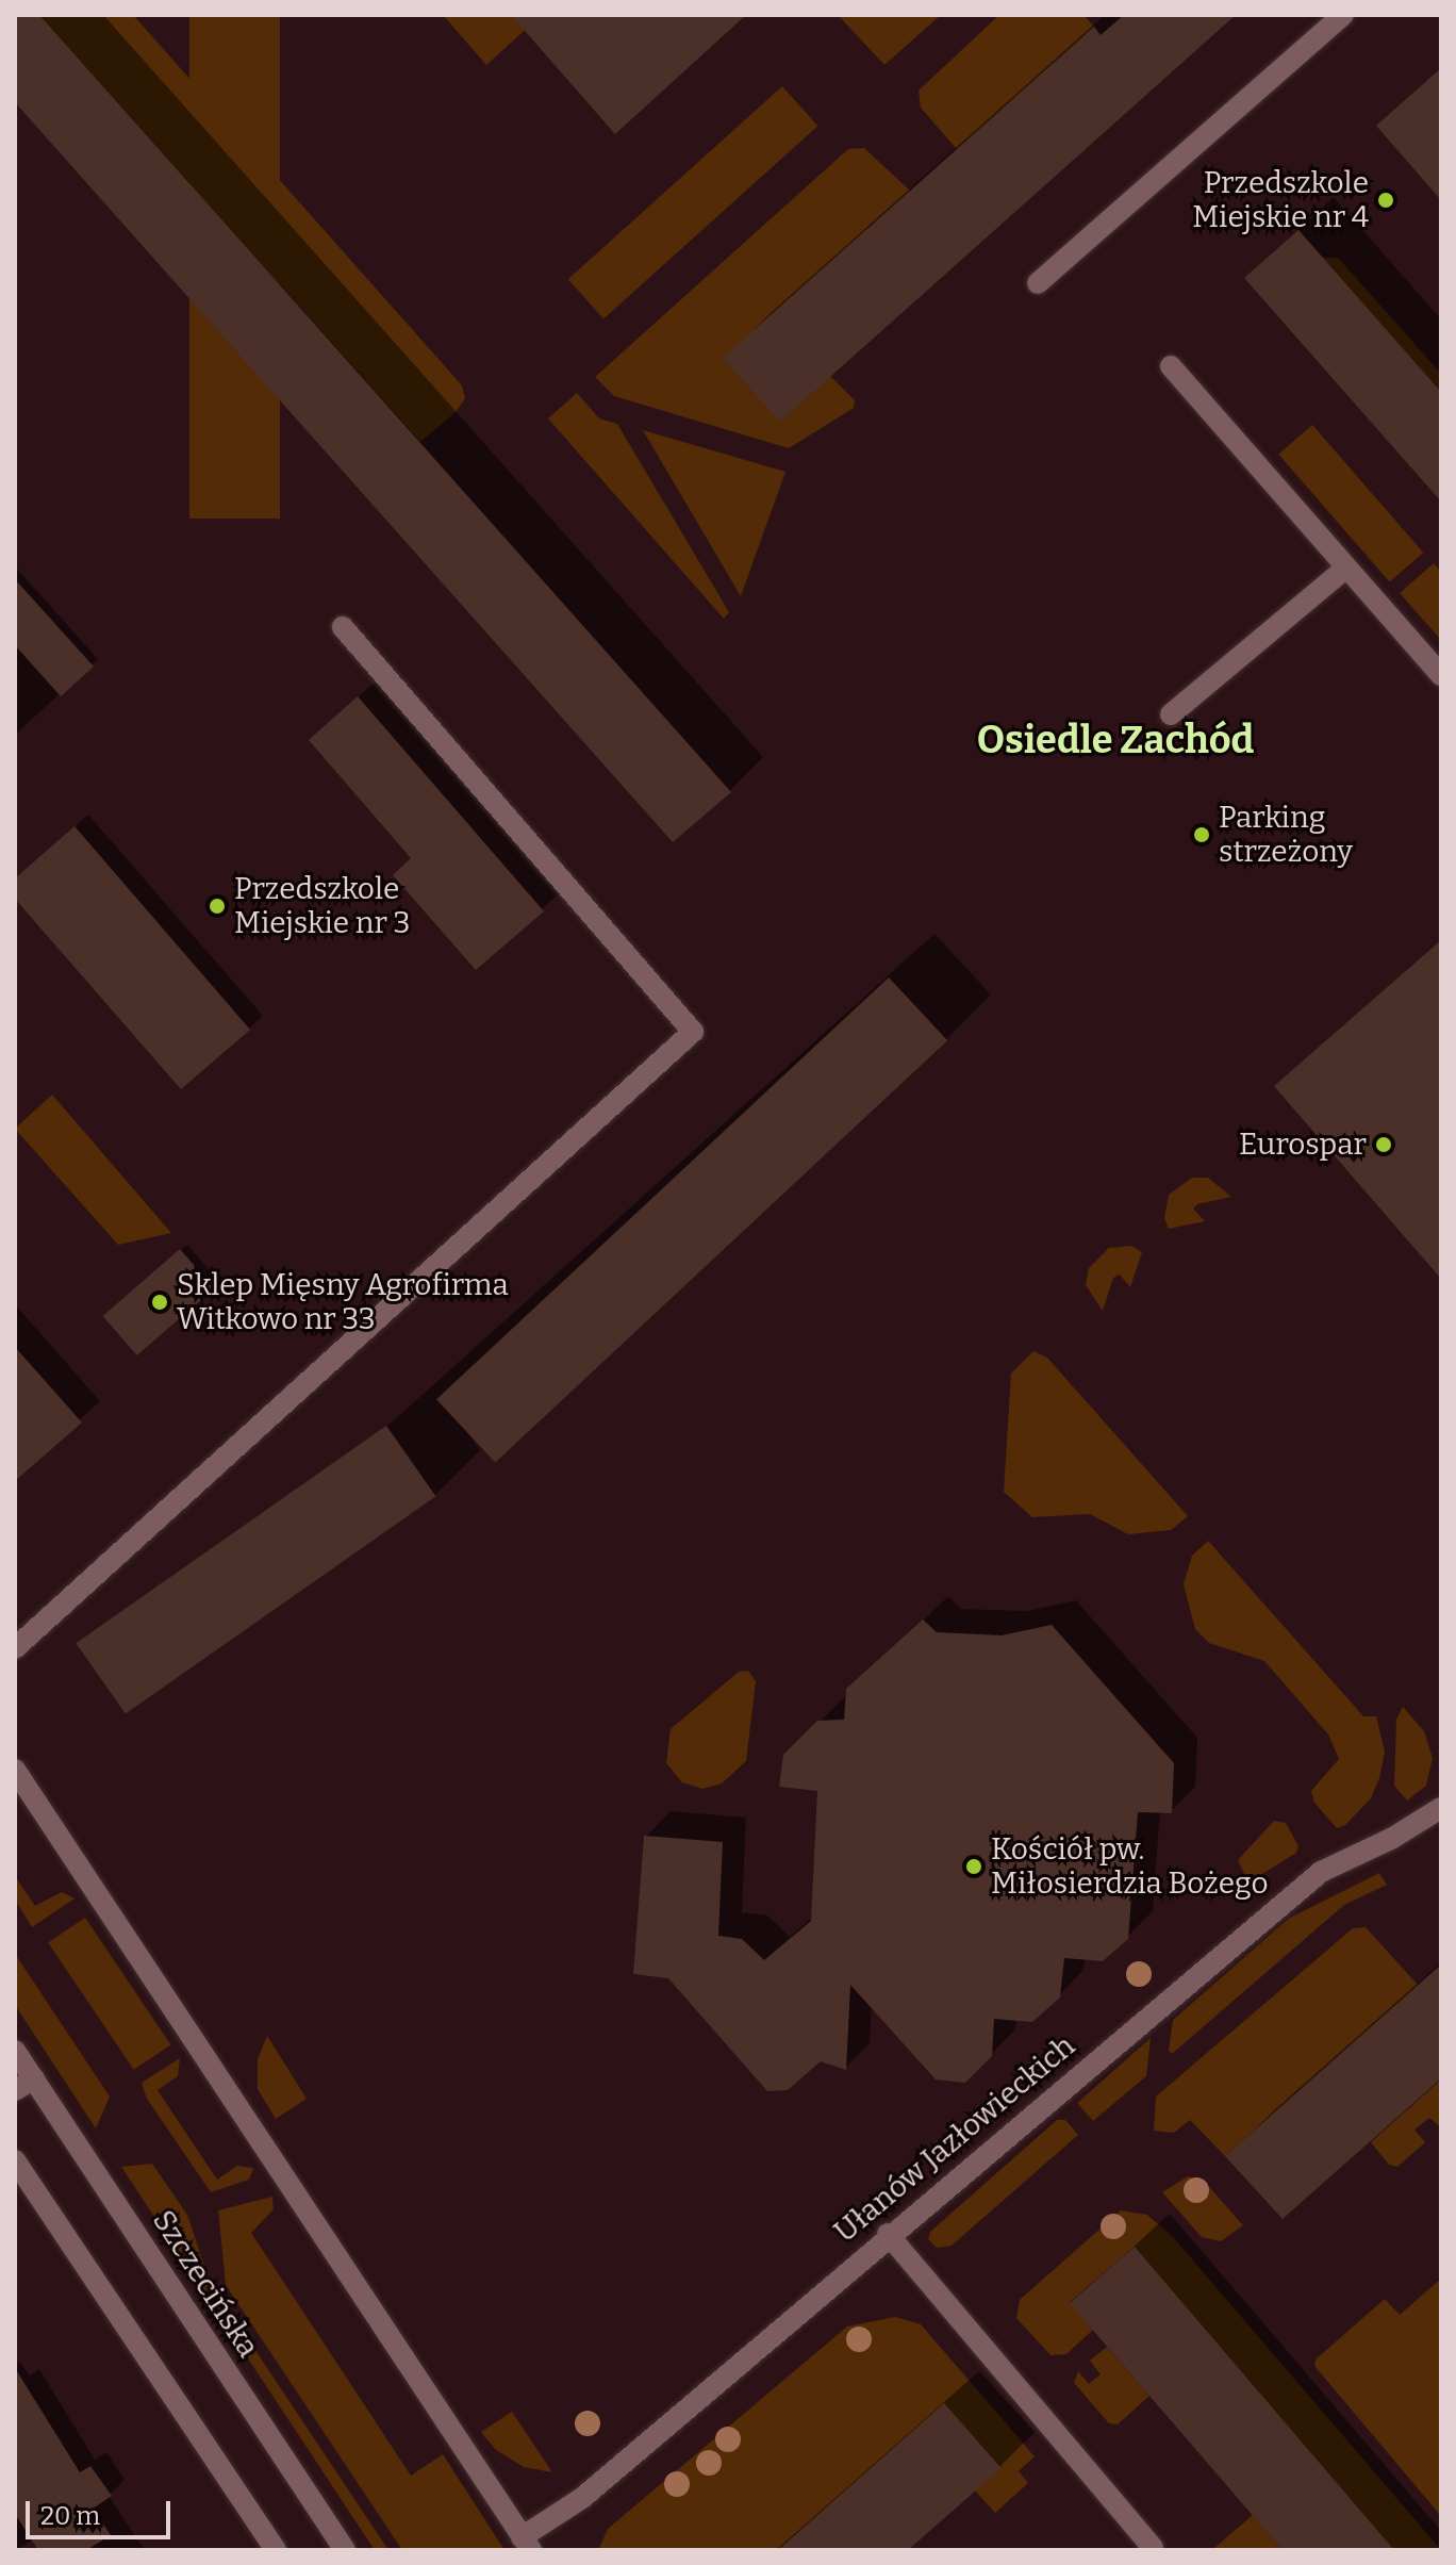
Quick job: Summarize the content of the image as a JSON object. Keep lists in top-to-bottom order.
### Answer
{
  "streets": {
    "street": ["Ułanów Jazłowieckich", "Szczecińska"]
  },
  "districts": ["Osiedle Zachód"],
  "places": [
    "Przedszkole Miejskie nr 4",
    "Parking strzeżony",
    "Przedszkole Miejskie nr 3",
    "Eurospar",
    "Sklep Mięsny Agrofirma Witkowo nr 33",
    "Kościół pw. Miłosierdzia Bożego"
  ],
  "scale_bar": "20 m"
}
